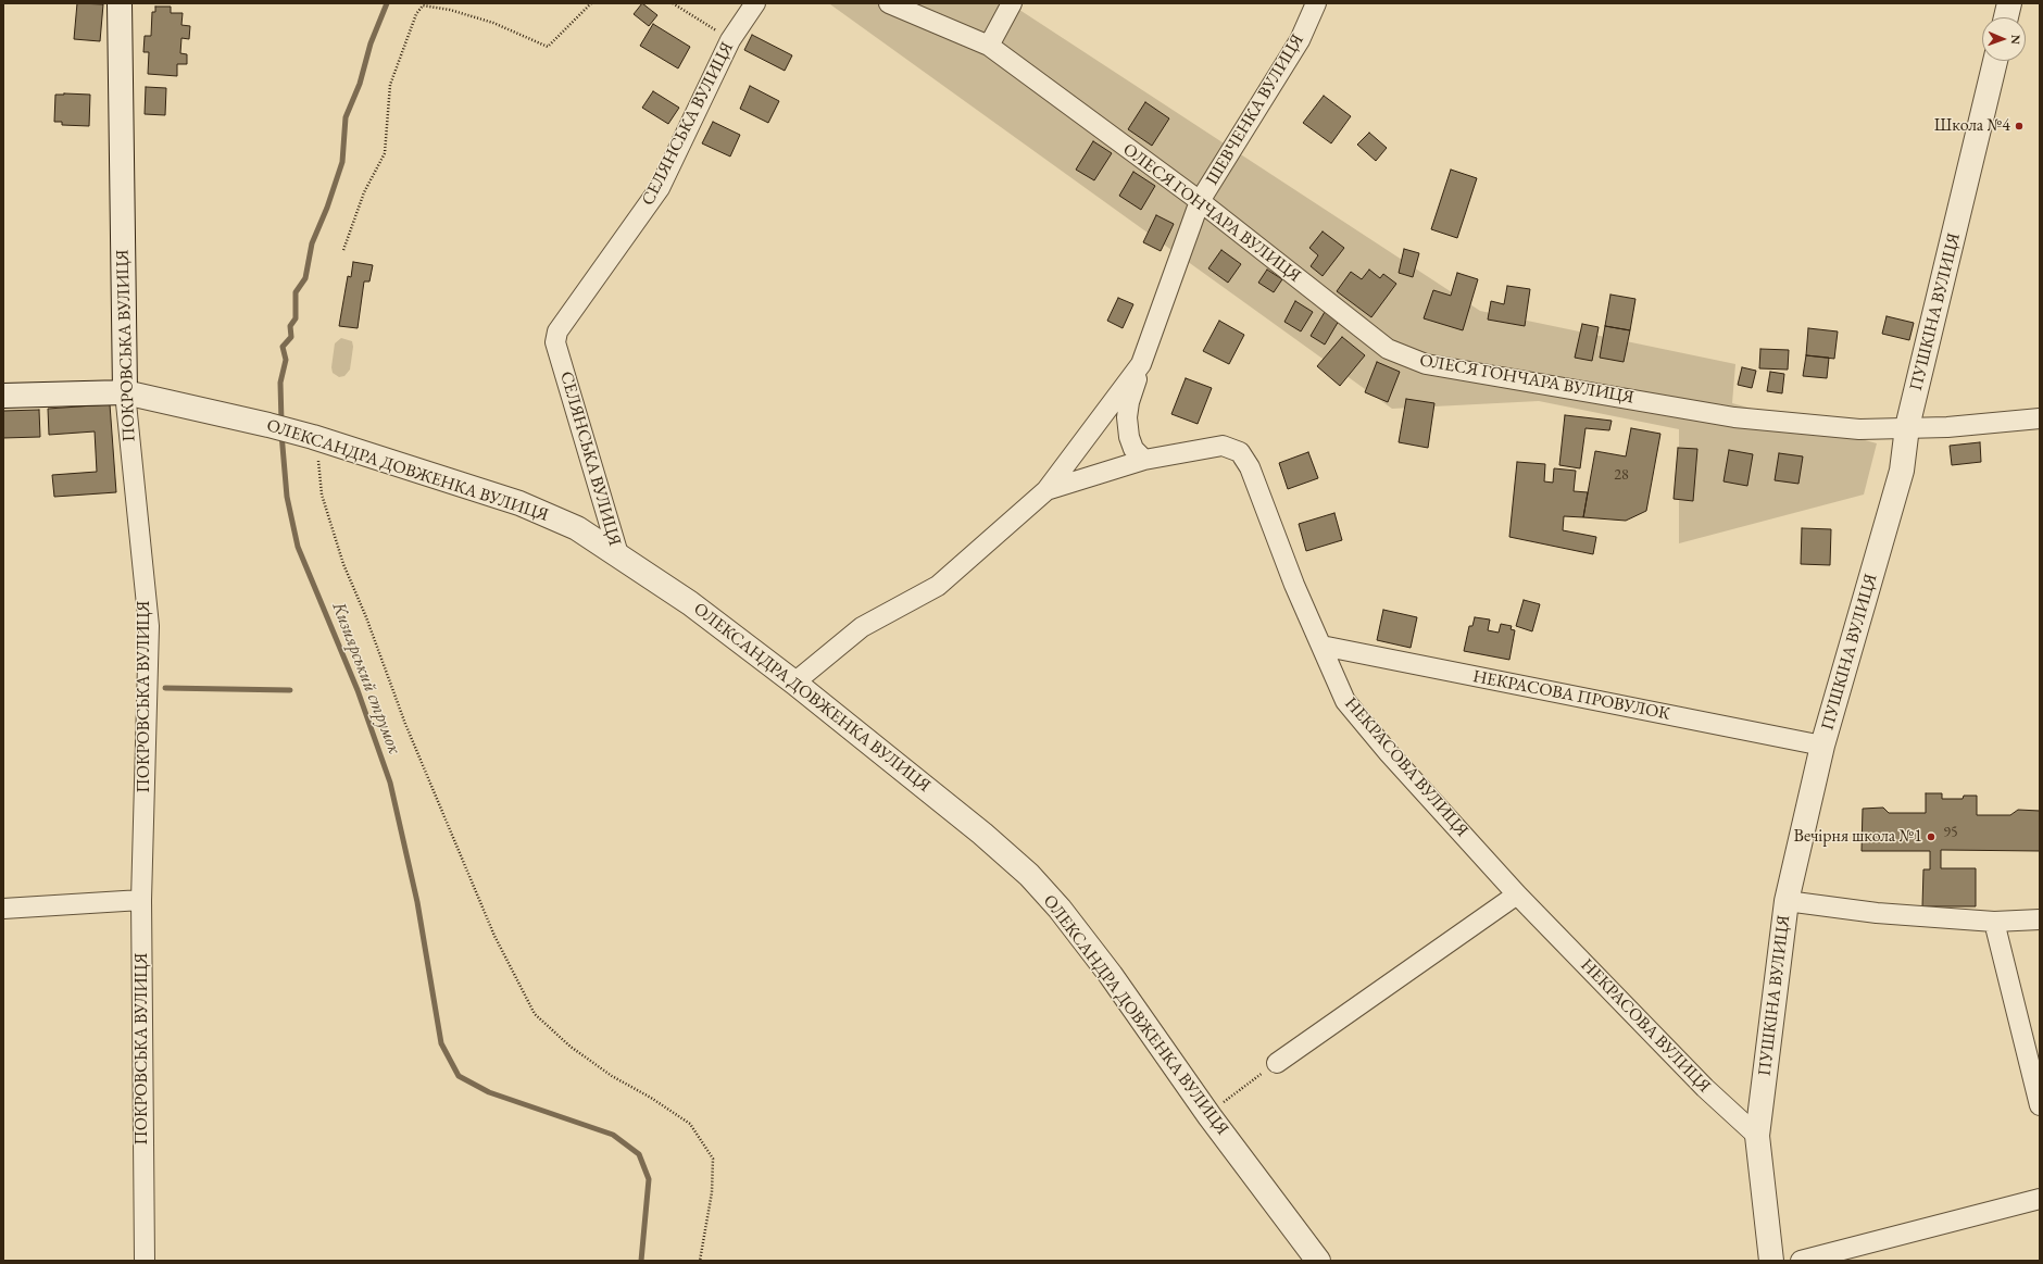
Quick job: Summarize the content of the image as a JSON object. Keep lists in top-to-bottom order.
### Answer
{
  "streets": {
    "street": [
      "ШЕВЧЕНКА ВУЛИЦЯ",
      "СЕЛЯНСЬКА ВУЛИЦЯ",
      "ОЛЕСЯ ГОНЧАРА ВУЛИЦЯ",
      "ПУШКІНА ВУЛИЦЯ",
      "ПОКРОВСЬКА ВУЛИЦЯ",
      "ОЛЕКСАНДРА ДОВЖЕНКА ВУЛИЦЯ",
      "НЕКРАСОВА ПРОВУЛОК",
      "НЕКРАСОВА ВУЛИЦЯ"
    ]
  },
  "crossings": [
    ["ШЕВЧЕНКА ВУЛИЦЯ", "ОЛЕСЯ ГОНЧАРА ВУЛИЦЯ"],
    ["ШЕВЧЕНКА ВУЛИЦЯ", "ОЛЕКСАНДРА ДОВЖЕНКА ВУЛИЦЯ"],
    ["ШЕВЧЕНКА ВУЛИЦЯ", "НЕКРАСОВА ВУЛИЦЯ"],
    ["СЕЛЯНСЬКА ВУЛИЦЯ", "ОЛЕКСАНДРА ДОВЖЕНКА ВУЛИЦЯ"],
    ["ОЛЕСЯ ГОНЧАРА ВУЛИЦЯ", "ПУШКІНА ВУЛИЦЯ"],
    ["ПУШКІНА ВУЛИЦЯ", "НЕКРАСОВА ПРОВУЛОК"],
    ["ПУШКІНА ВУЛИЦЯ", "НЕКРАСОВА ВУЛИЦЯ"],
    ["ПОКРОВСЬКА ВУЛИЦЯ", "ОЛЕКСАНДРА ДОВЖЕНКА ВУЛИЦЯ"],
    ["НЕКРАСОВА ПРОВУЛОК", "НЕКРАСОВА ВУЛИЦЯ"]
  ],
  "water": ["Кизиярський струмок"],
  "places": ["Школа №4", "Вечірня школа №1"],
  "house_numbers": ["28", "95"],
  "north": "right"
}
